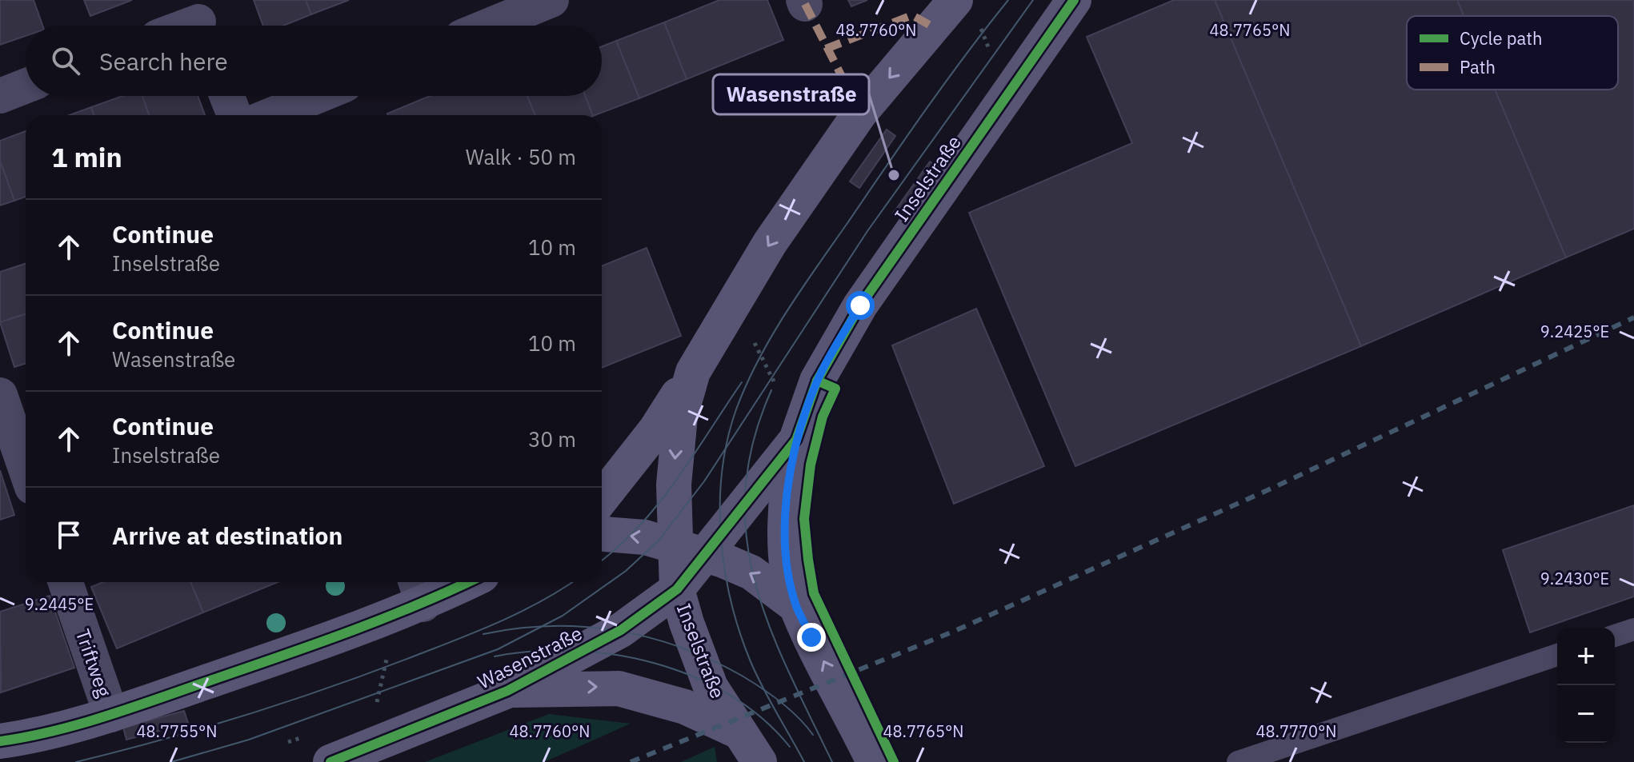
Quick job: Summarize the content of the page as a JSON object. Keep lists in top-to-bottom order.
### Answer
{
  "streets": {
    "street": ["Inselstraße", "Wasenstraße", "Triftweg"]
  },
  "crossings": [
    ["Inselstraße", "Wasenstraße"]
  ],
  "places": ["Wasenstraße"],
  "legend": ["Cycle path", "Path"],
  "page": {
    "search": "Search here",
    "heading": ["1 min", "Walk · 50 m"],
    "list": [
      ["Continue", "Inselstraße", "10 m"],
      ["Continue", "Wasenstraße", "10 m"],
      ["Continue", "Inselstraße", "30 m"],
      "Arrive at destination"
    ],
    "map_buttons": ["+", "−"]
  },
  "coordinates": [
    "48.7760°N",
    "48.7765°N",
    "9.2425°E",
    "9.2430°E",
    "9.2445°E",
    "48.7755°N",
    "48.7770°N"
  ]
}
